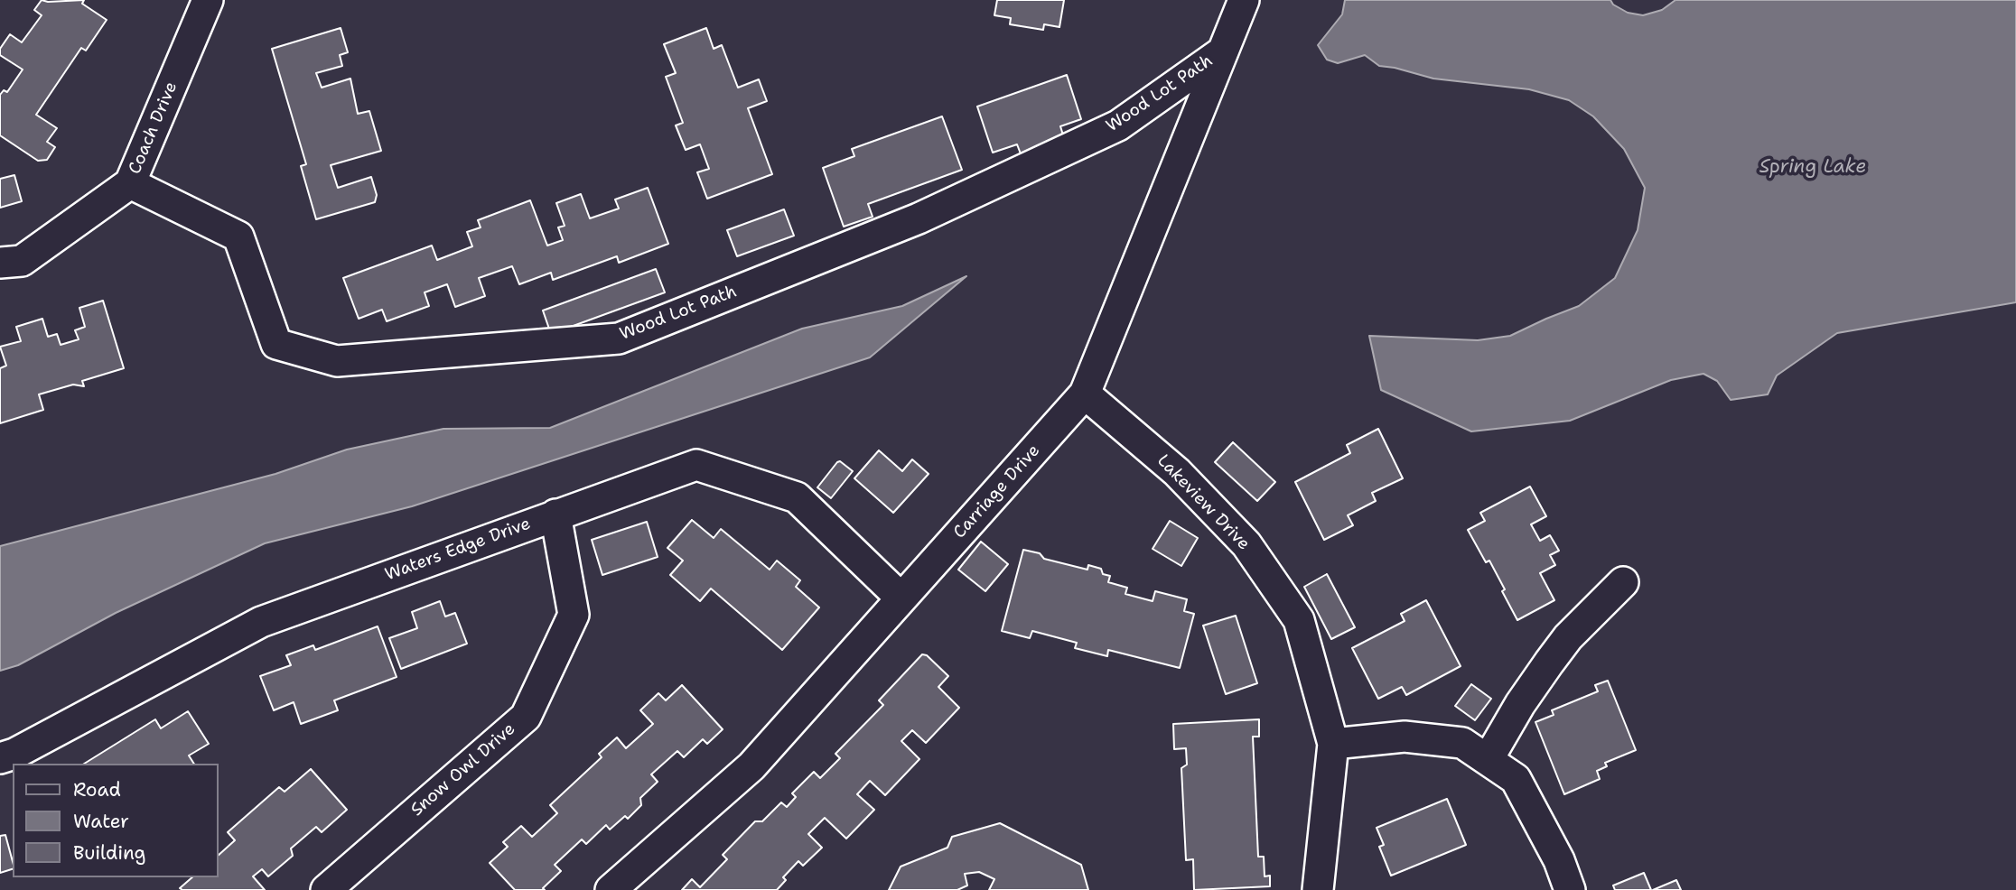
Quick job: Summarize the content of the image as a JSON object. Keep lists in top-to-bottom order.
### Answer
{
  "streets": {
    "street": [
      "Wood Lot Path",
      "Coach Drive",
      "Carriage Drive",
      "Lakeview Drive",
      "Waters Edge Drive",
      "Snow Owl Drive"
    ]
  },
  "crossings": [
    ["Wood Lot Path", "Coach Drive"],
    ["Wood Lot Path", "Carriage Drive"],
    ["Carriage Drive", "Lakeview Drive"],
    ["Carriage Drive", "Waters Edge Drive"],
    ["Waters Edge Drive", "Snow Owl Drive"]
  ],
  "water": ["Spring Lake"],
  "legend": ["Road", "Water", "Building"]
}
